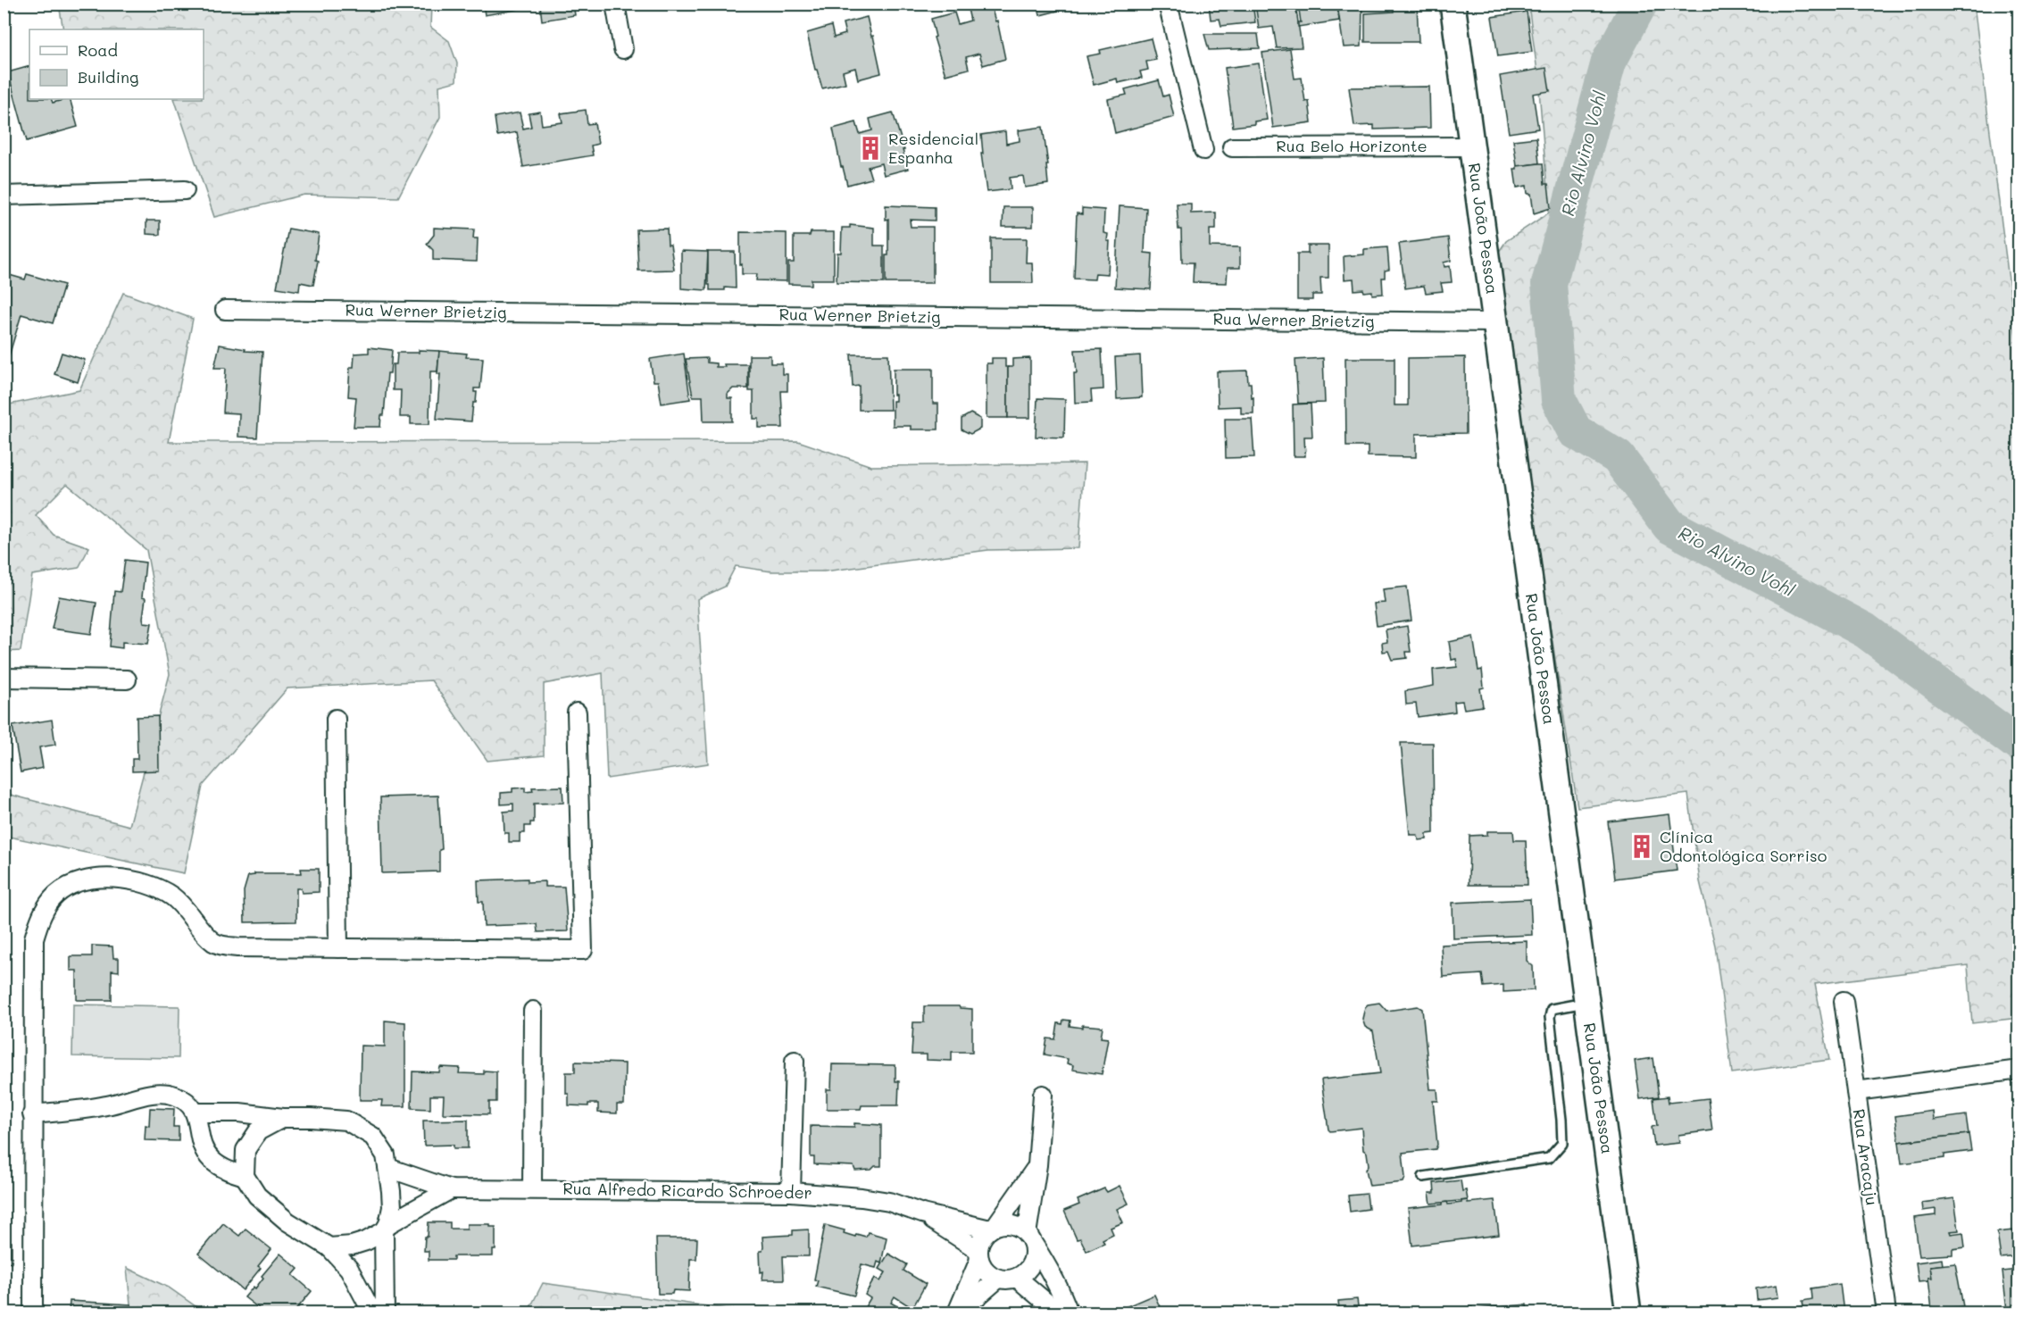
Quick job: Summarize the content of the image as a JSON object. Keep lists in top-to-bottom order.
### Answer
{
  "streets": {
    "street": [
      "Rua Belo Horizonte",
      "Rua João Pessoa",
      "Rua Werner Brietzig",
      "Rua Aracaju",
      "Rua Alfredo Ricardo Schroeder"
    ]
  },
  "crossings": [
    ["Rua Belo Horizonte", "Rua João Pessoa"],
    ["Rua João Pessoa", "Rua Werner Brietzig"]
  ],
  "water": ["Rio Alvino Vohl"],
  "places": {
    "building": ["Residencial Espanha", "Clínica Odontológica Sorriso"]
  },
  "legend": ["Road", "Building"]
}
